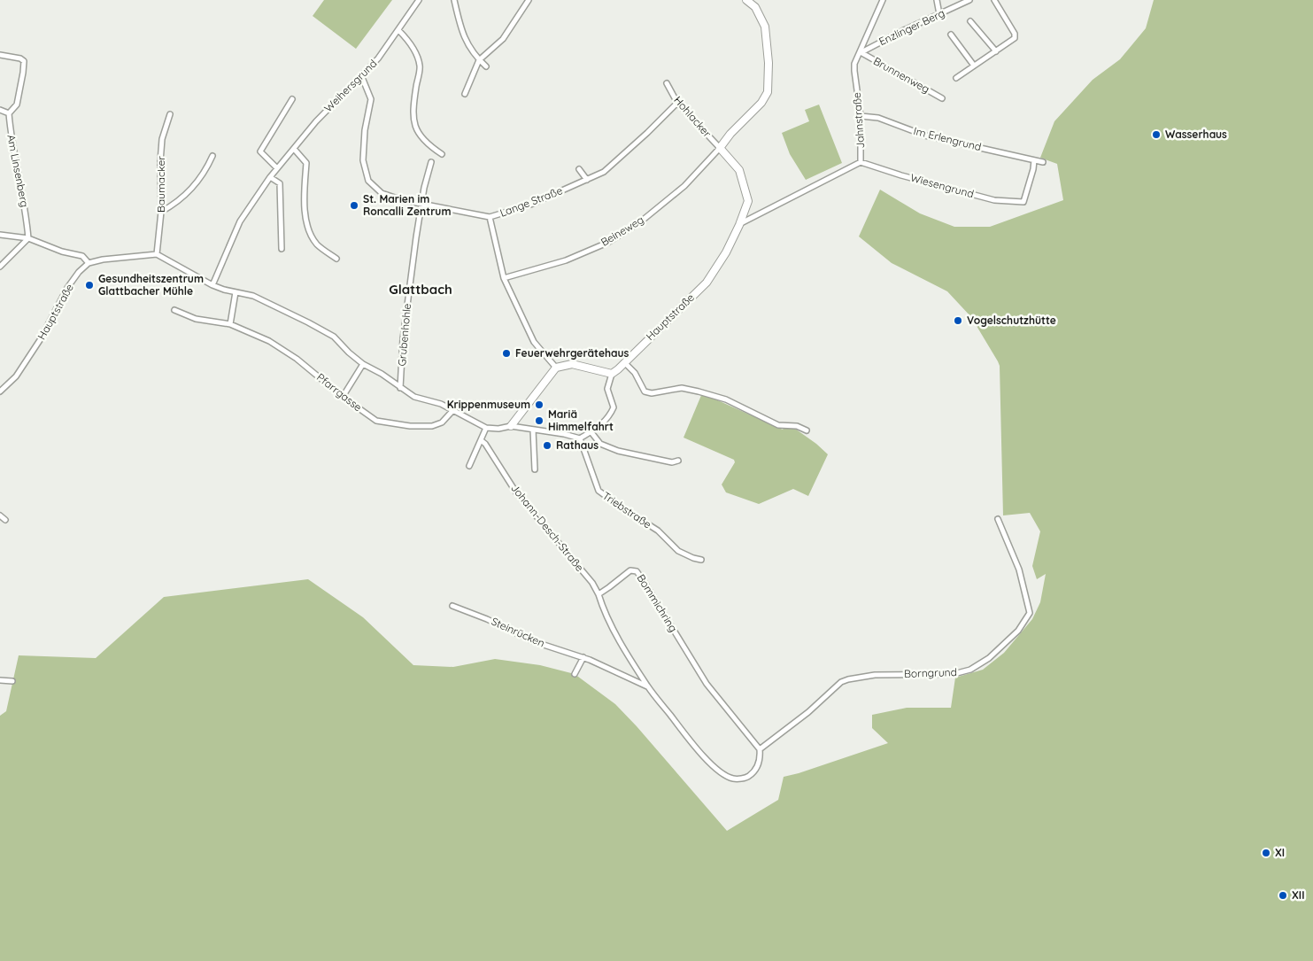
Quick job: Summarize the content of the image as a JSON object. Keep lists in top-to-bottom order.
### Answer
{
  "streets": {
    "street": [
      "Enzlinger Berg",
      "Brunnenweg",
      "Weihersgrund",
      "Hohlacker",
      "Jahnstraße",
      "Im Erlengrund",
      "Am Linsenberg",
      "Baumacker",
      "Wiesengrund",
      "Lange Straße",
      "Beineweg",
      "Hauptstraße",
      "Grubenhohle",
      "Pfarrgasse",
      "Triebstraße",
      "Johann-Desch-Straße",
      "Bommichring",
      "Steinrücken",
      "Borngrund"
    ]
  },
  "crossings": [
    ["Enzlinger Berg", "Brunnenweg"],
    ["Enzlinger Berg", "Jahnstraße"],
    ["Weihersgrund", "Lange Straße"],
    ["Hohlacker", "Lange Straße"],
    ["Hohlacker", "Beineweg"],
    ["Hohlacker", "Hauptstraße"],
    ["Jahnstraße", "Im Erlengrund"],
    ["Jahnstraße", "Wiesengrund"],
    ["Jahnstraße", "Hauptstraße"],
    ["Im Erlengrund", "Wiesengrund"],
    ["Lange Straße", "Grubenhohle"],
    ["Beineweg", "Hauptstraße"],
    ["Johann-Desch-Straße", "Bommichring"],
    ["Bommichring", "Borngrund"]
  ],
  "districts": ["Glattbach"],
  "places": [
    "Wasserhaus",
    "St. Marien im Roncalli Zentrum",
    "Gesundheitszentrum Glattbacher Mühle",
    "Vogelschutzhütte",
    "Feuerwehrgerätehaus",
    "Krippenmuseum",
    "Mariä Himmelfahrt",
    "Rathaus",
    "XI",
    "XII"
  ]
}
